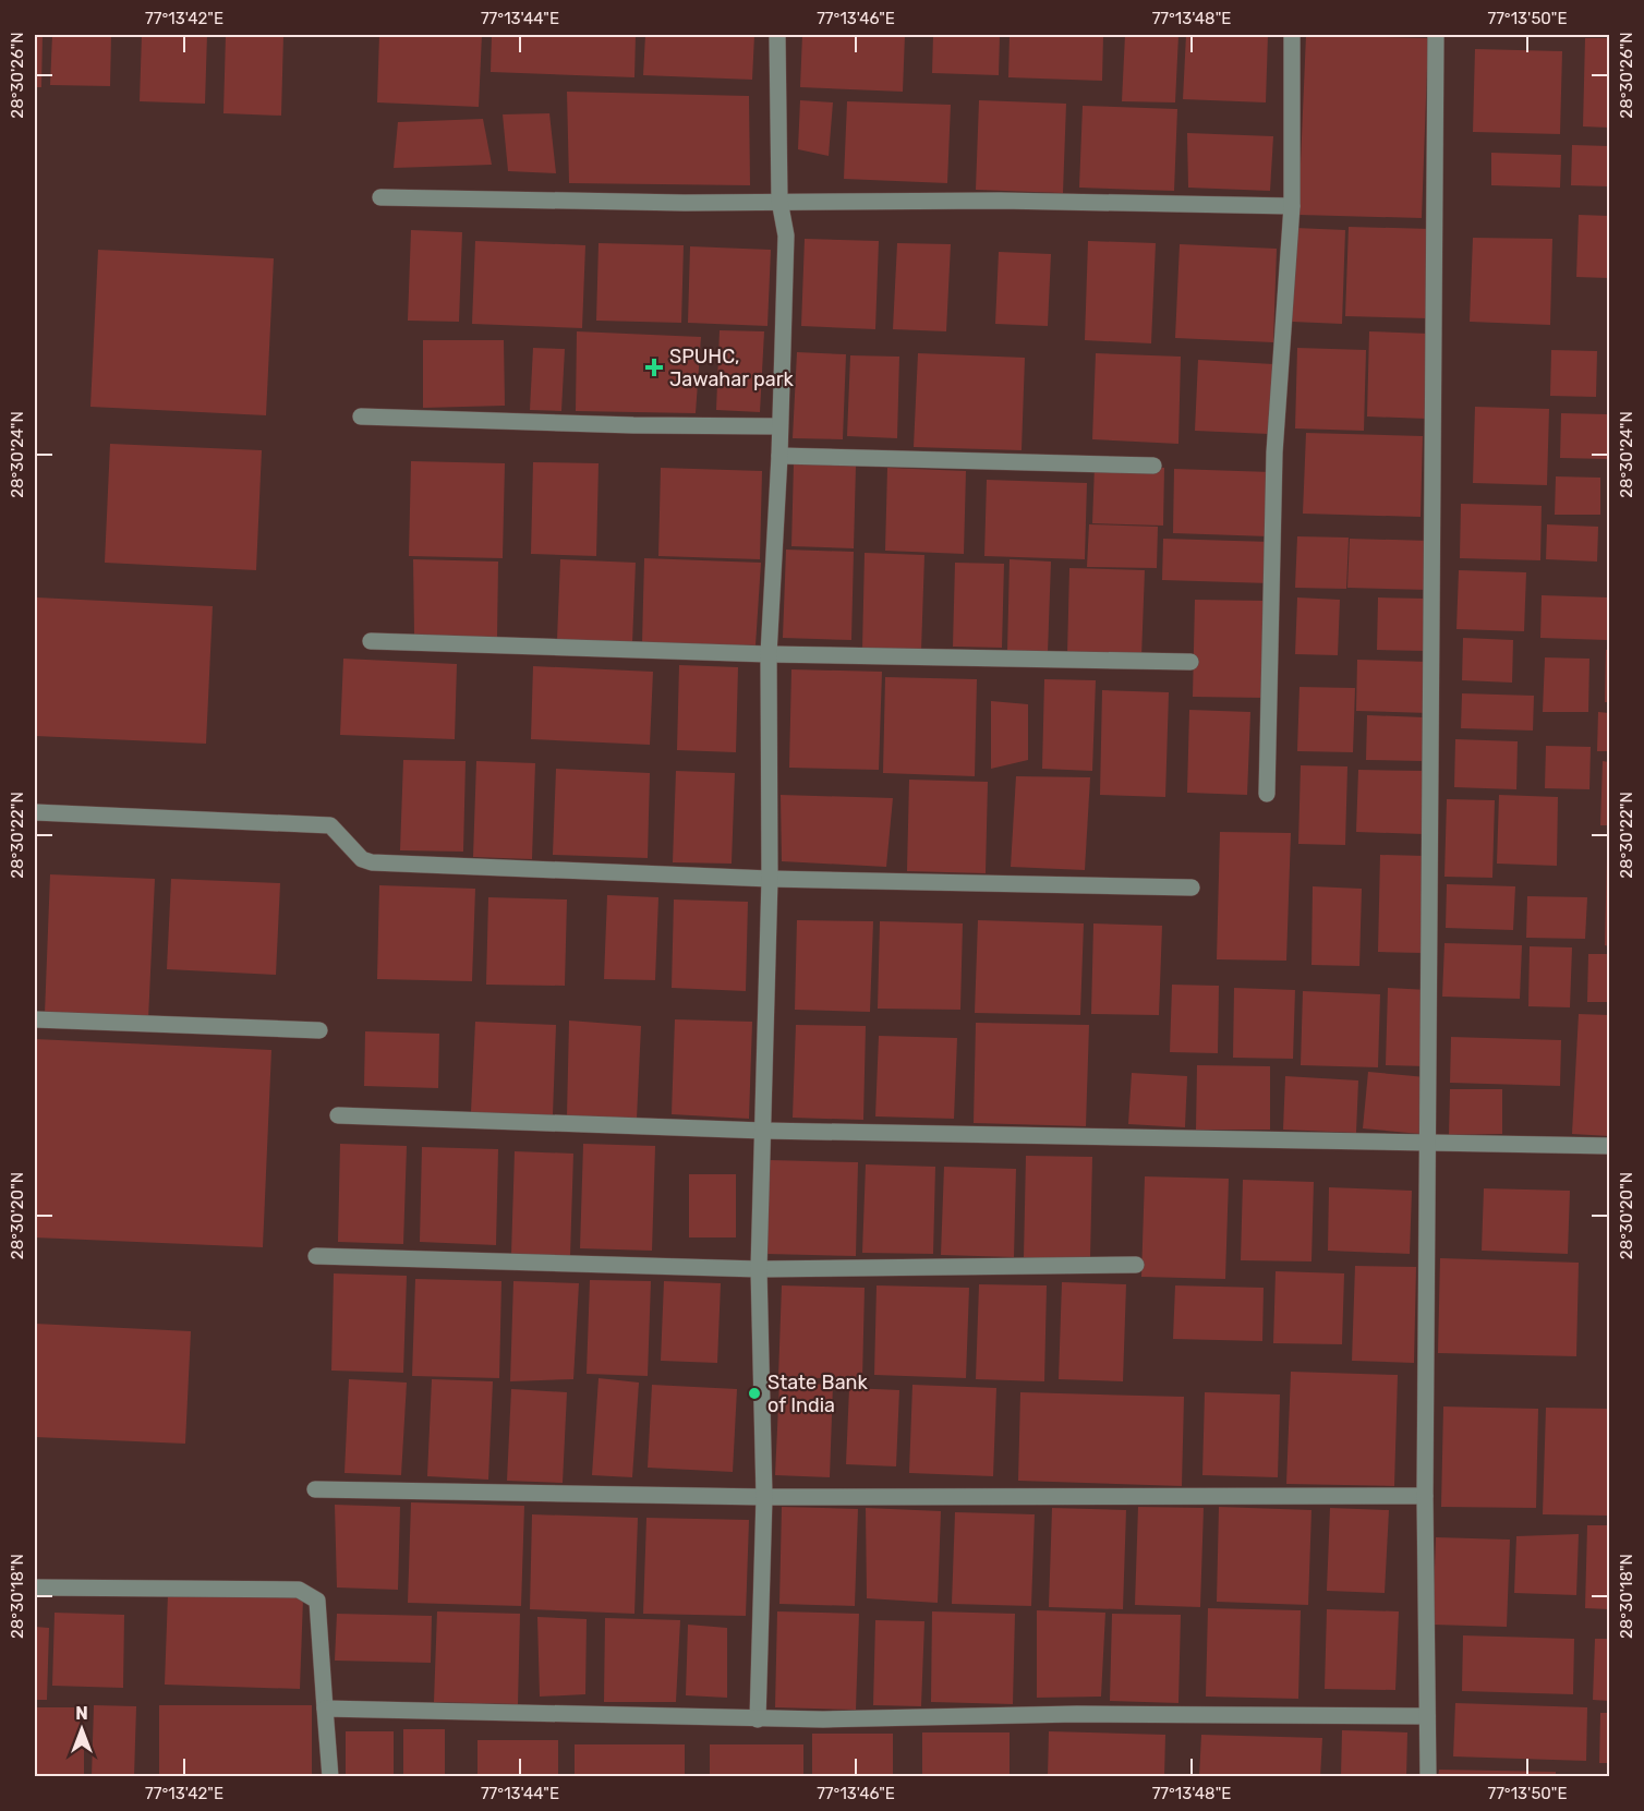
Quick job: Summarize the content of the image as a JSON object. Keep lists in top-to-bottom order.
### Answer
{
  "places": {
    "health": ["SPUHC, Jawahar park"],
    "other": ["State Bank of India"]
  },
  "north": "top",
  "coordinates": [
    "77°13'42\"E",
    "77°13'44\"E",
    "77°13'46\"E",
    "77°13'48\"E",
    "77°13'50\"E",
    "28°30'26\"N",
    "28°30'24\"N",
    "28°30'22\"N",
    "28°30'20\"N",
    "28°30'18\"N"
  ]
}
